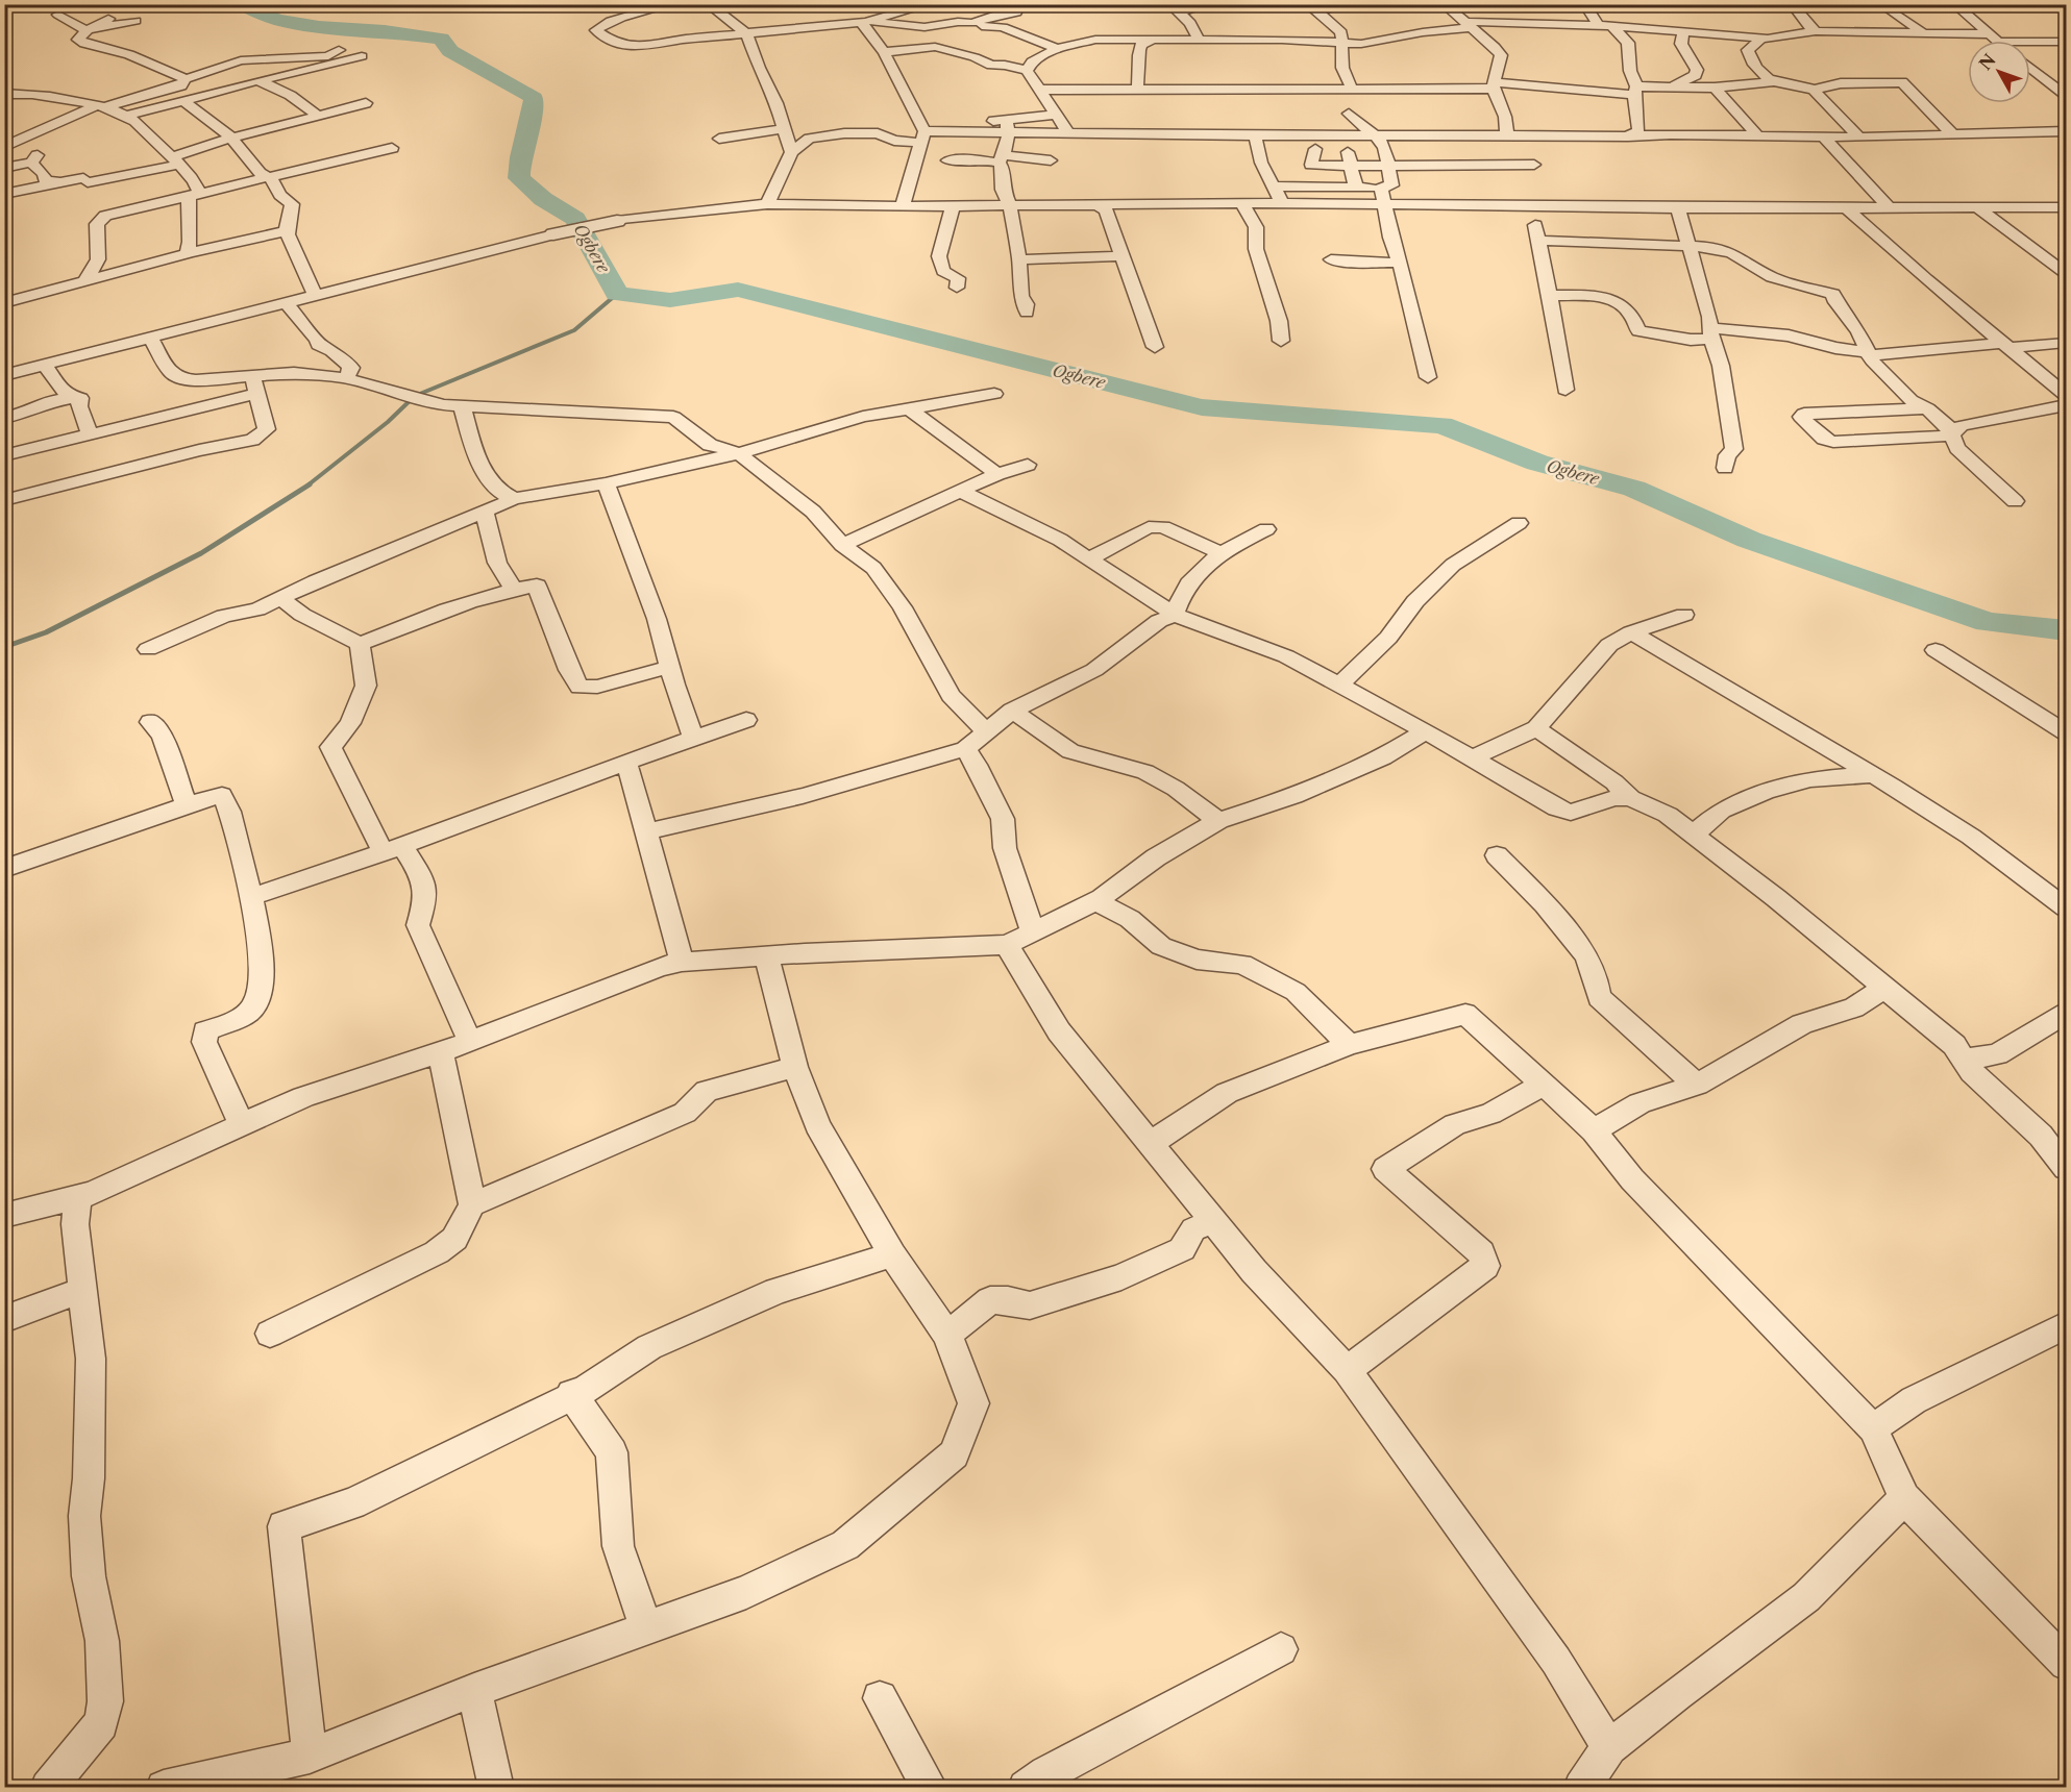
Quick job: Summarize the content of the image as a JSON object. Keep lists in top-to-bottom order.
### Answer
{
  "water": ["Ogbere"],
  "north": "top left"
}
